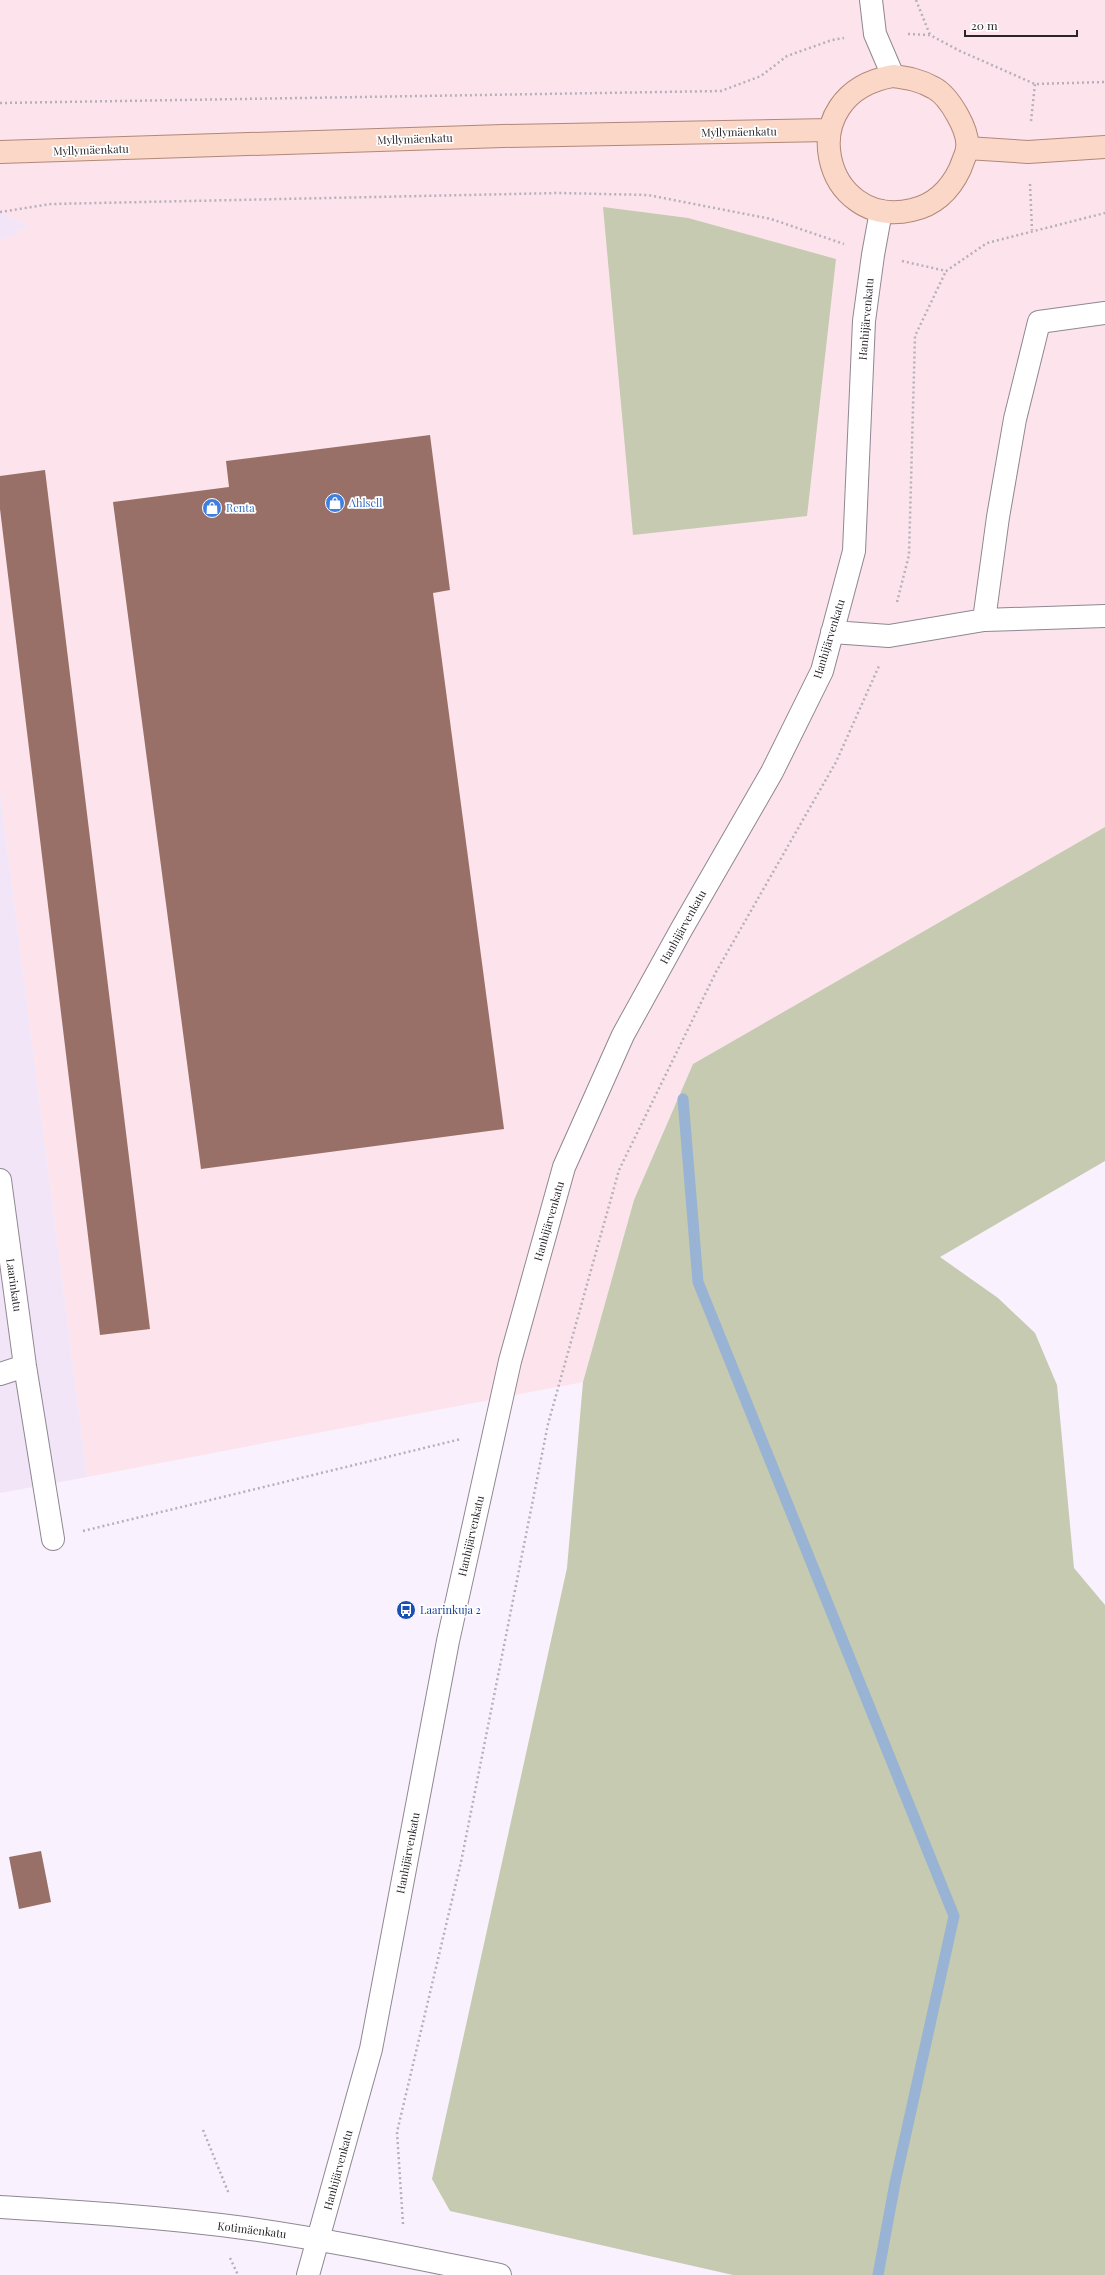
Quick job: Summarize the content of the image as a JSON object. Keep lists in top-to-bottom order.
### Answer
{
  "streets": {
    "main road": ["Myllymäenkatu"],
    "street": ["Hanhijärvenkatu", "Laarinkatu", "Kotimäenkatu"]
  },
  "crossings": [
    ["Myllymäenkatu", "Hanhijärvenkatu"],
    ["Hanhijärvenkatu", "Kotimäenkatu"]
  ],
  "places": {
    "shop": ["Ahlsell", "Renta"],
    "bus stop": ["Laarinkuja 2"]
  },
  "scale_bar": "20 m"
}
